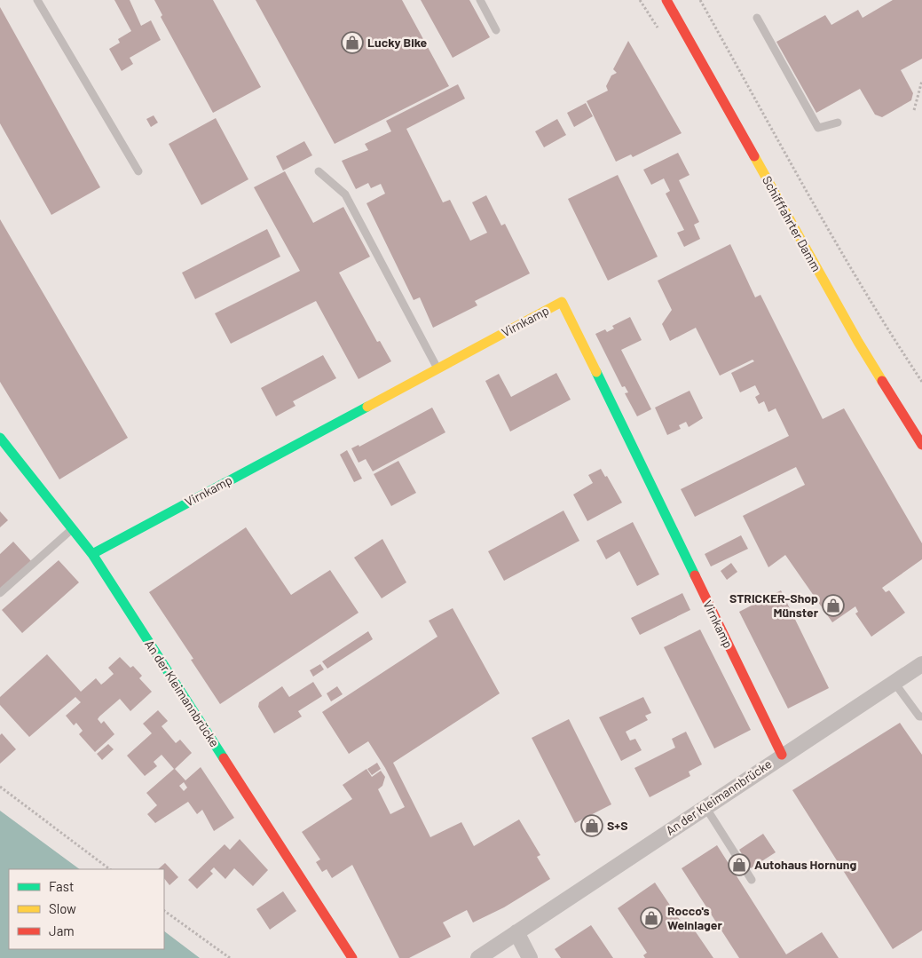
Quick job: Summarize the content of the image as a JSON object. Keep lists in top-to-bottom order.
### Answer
{
  "streets": {
    "street": ["Schifffahrter Damm", "Virnkamp", "An der Kleimannbrücke"]
  },
  "crossings": [
    ["Virnkamp", "An der Kleimannbrücke"]
  ],
  "places": {
    "shop": [
      "Lucky Bike",
      "STRICKER-Shop Münster",
      "S+S",
      "Autohaus Hornung",
      "Rocco's Weinlager"
    ]
  },
  "legend": ["Fast", "Slow", "Jam"]
}
